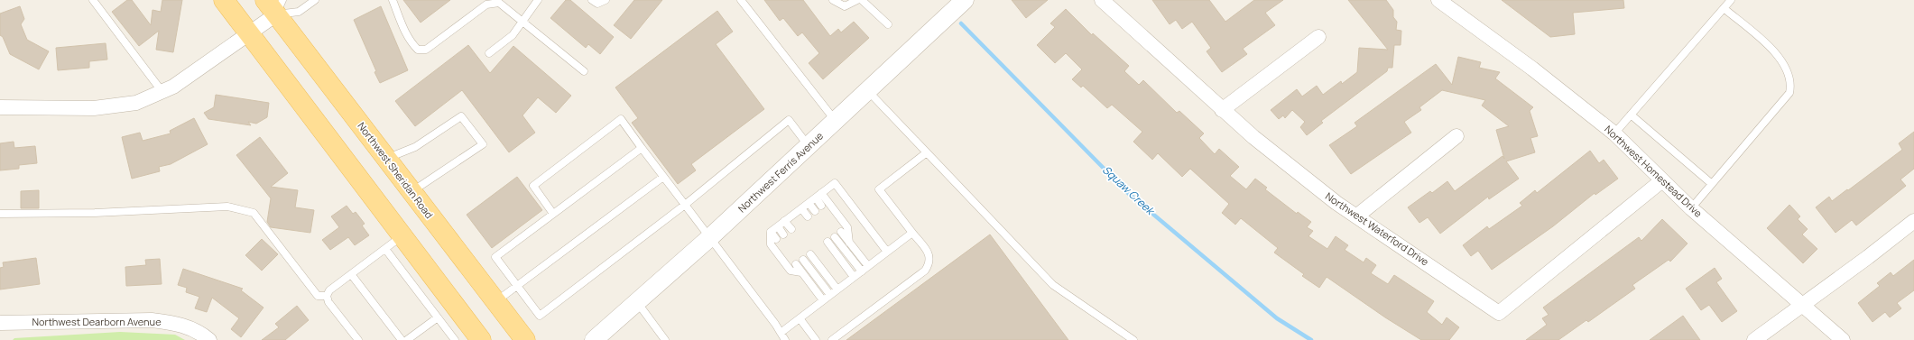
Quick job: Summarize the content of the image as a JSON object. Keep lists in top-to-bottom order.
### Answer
{
  "streets": {
    "main road": ["Northwest Sheridan Road"],
    "street": [
      "Northwest Homestead Drive",
      "Northwest Ferris Avenue",
      "Northwest Waterford Drive",
      "Northwest Dearborn Avenue"
    ]
  },
  "crossings": [
    ["Northwest Homestead Drive", "Northwest Waterford Drive"]
  ],
  "water": ["Squaw Creek"]
}
